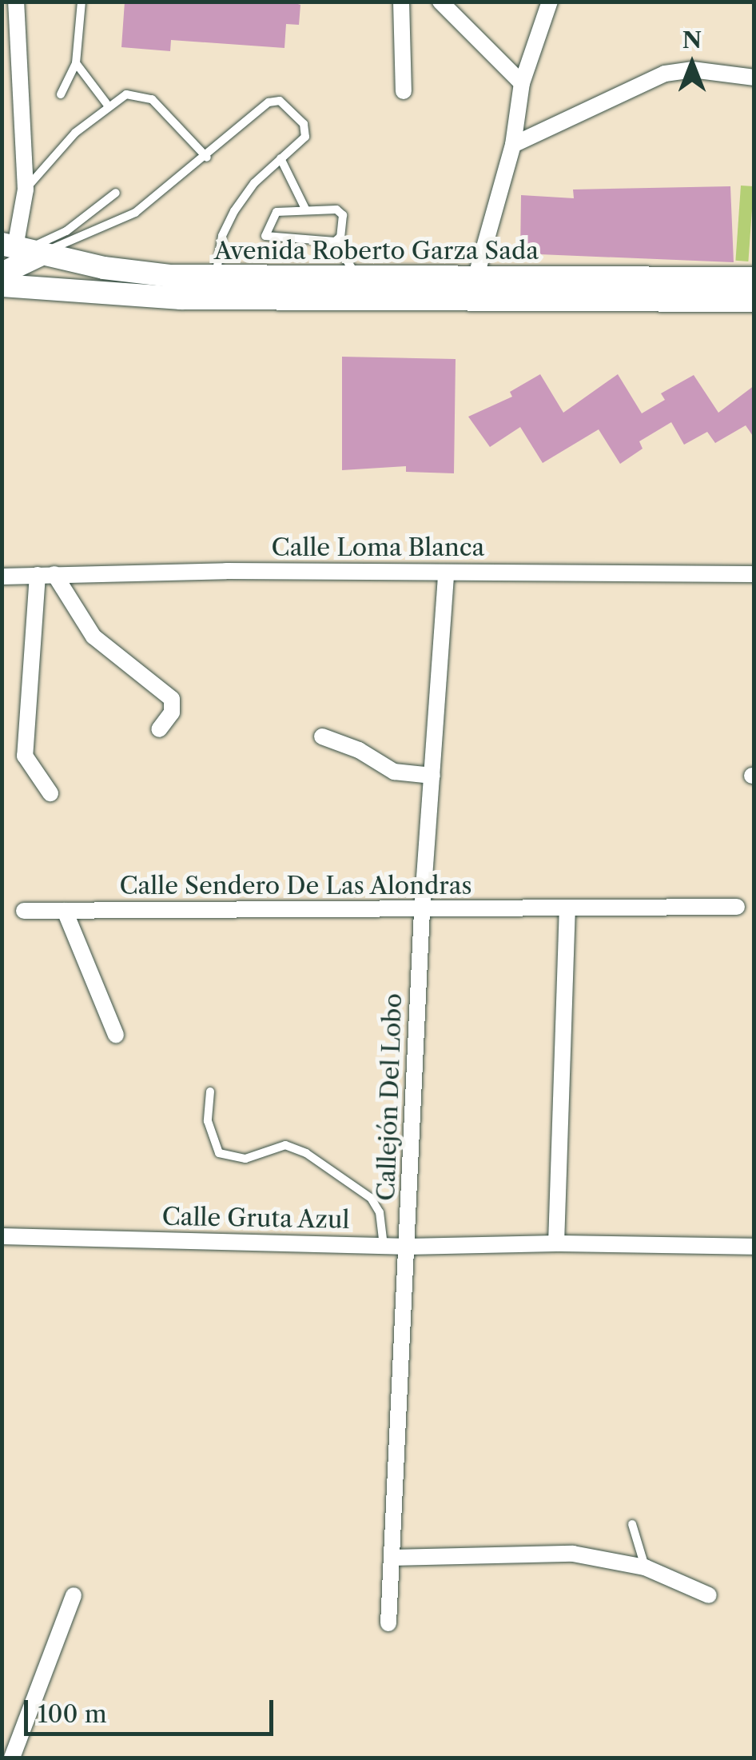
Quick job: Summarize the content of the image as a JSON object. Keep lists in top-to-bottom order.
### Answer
{
  "streets": {
    "street": [
      "Avenida Roberto Garza Sada",
      "Calle Loma Blanca",
      "Calle Sendero De Las Alondras",
      "Callejón Del Lobo",
      "Calle Gruta Azul"
    ]
  },
  "crossings": [
    ["Calle Loma Blanca", "Callejón Del Lobo"],
    ["Calle Sendero De Las Alondras", "Callejón Del Lobo"],
    ["Callejón Del Lobo", "Calle Gruta Azul"]
  ],
  "scale_bar": "100 m",
  "north": "top"
}
